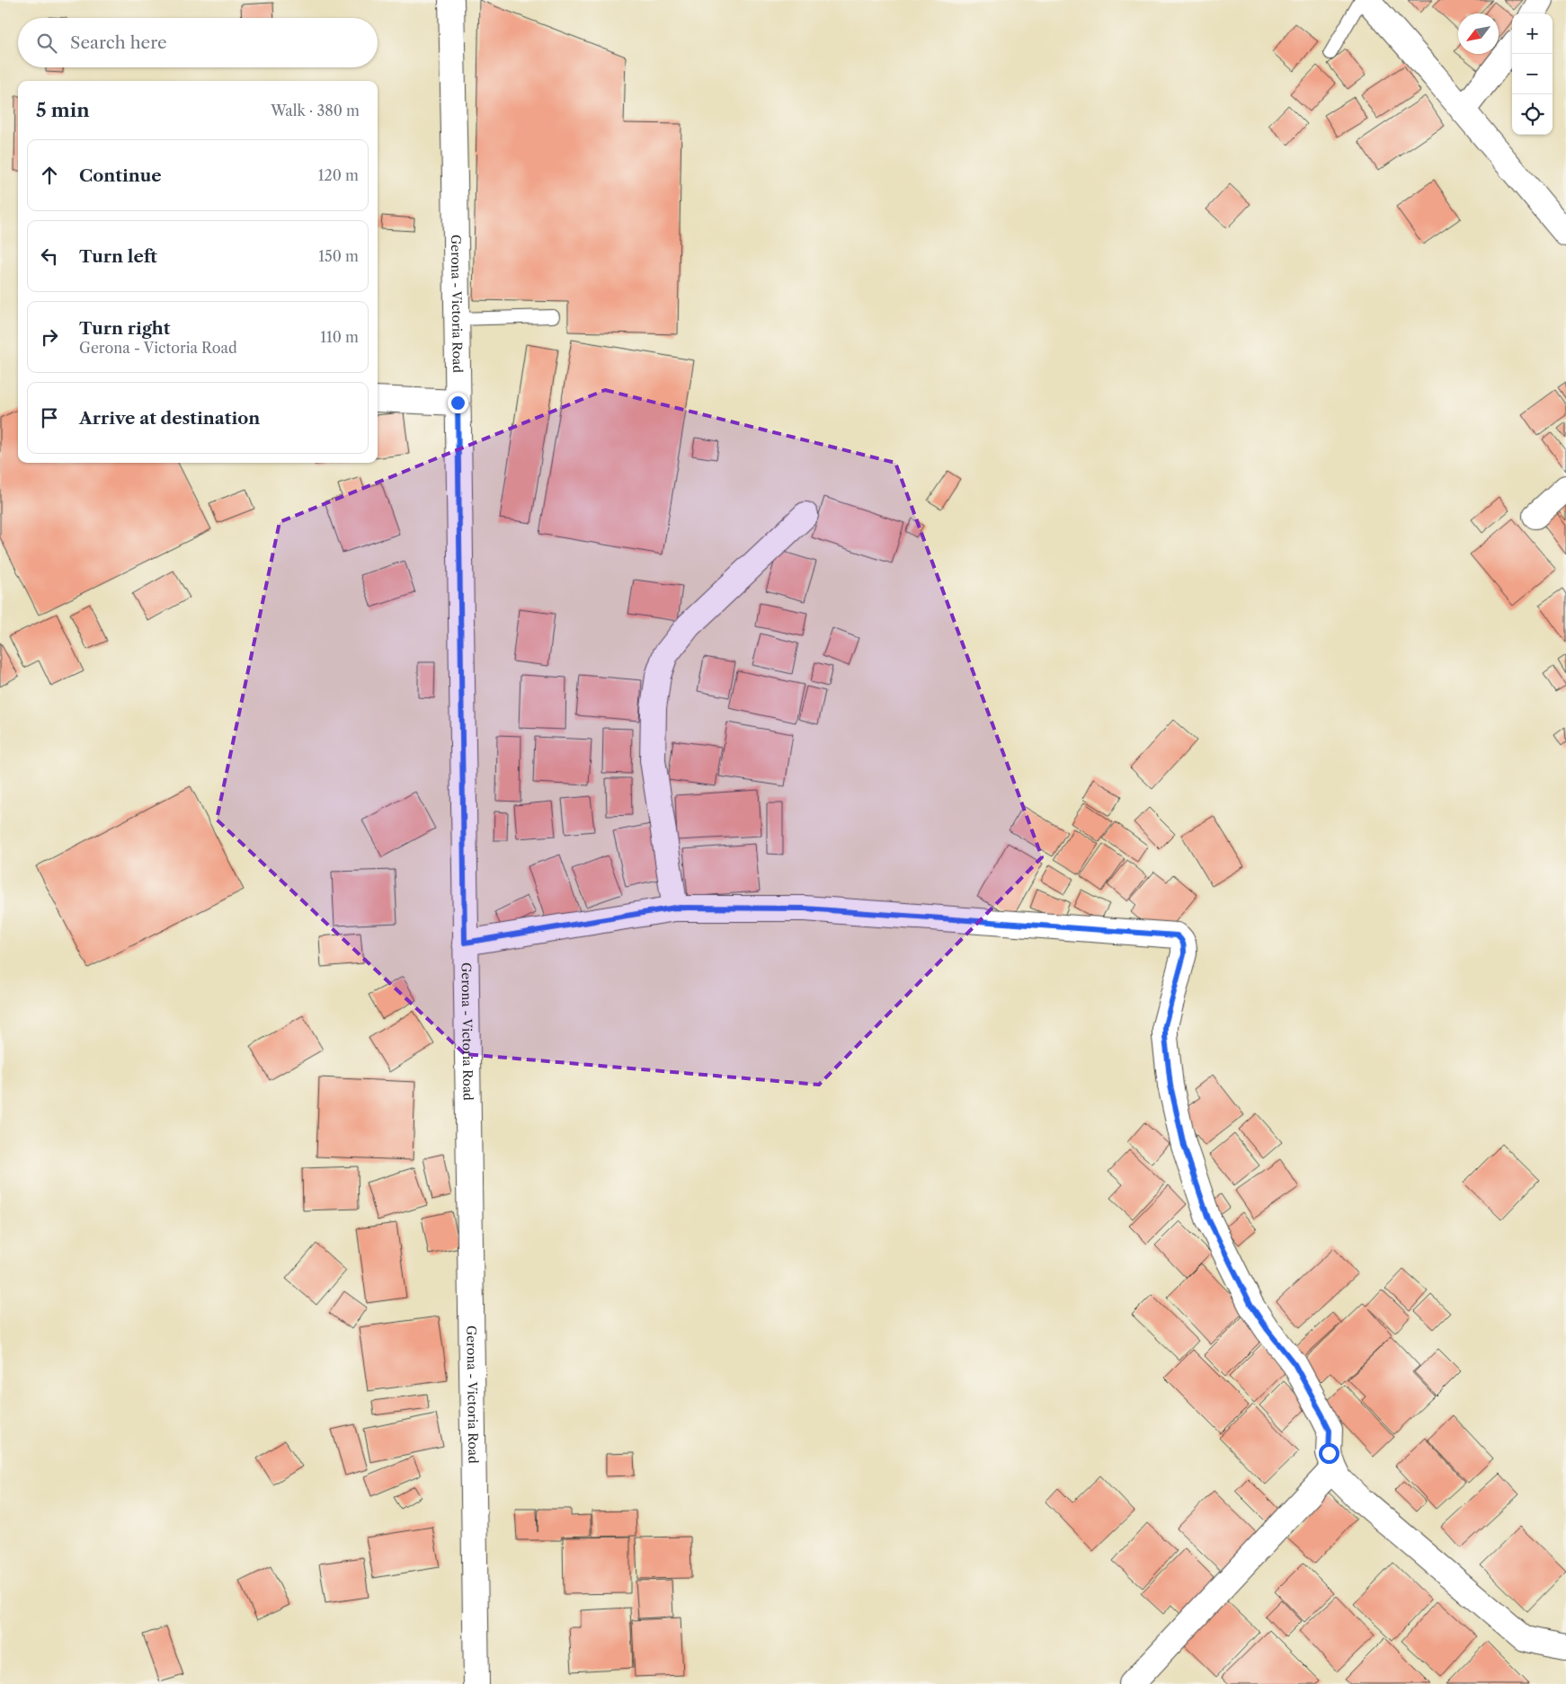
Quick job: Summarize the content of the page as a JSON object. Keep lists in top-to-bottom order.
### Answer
{
  "streets": {
    "street": ["Gerona - Victoria Road"]
  },
  "north": "bottom left",
  "page": {
    "map_buttons": ["+", "−"],
    "search": "Search here",
    "heading": ["5 min", "Walk · 380 m"],
    "list": [
      ["Continue", "120 m"],
      ["Turn left", "150 m"],
      ["Turn right", "Gerona - Victoria Road", "110 m"],
      "Arrive at destination"
    ]
  }
}
